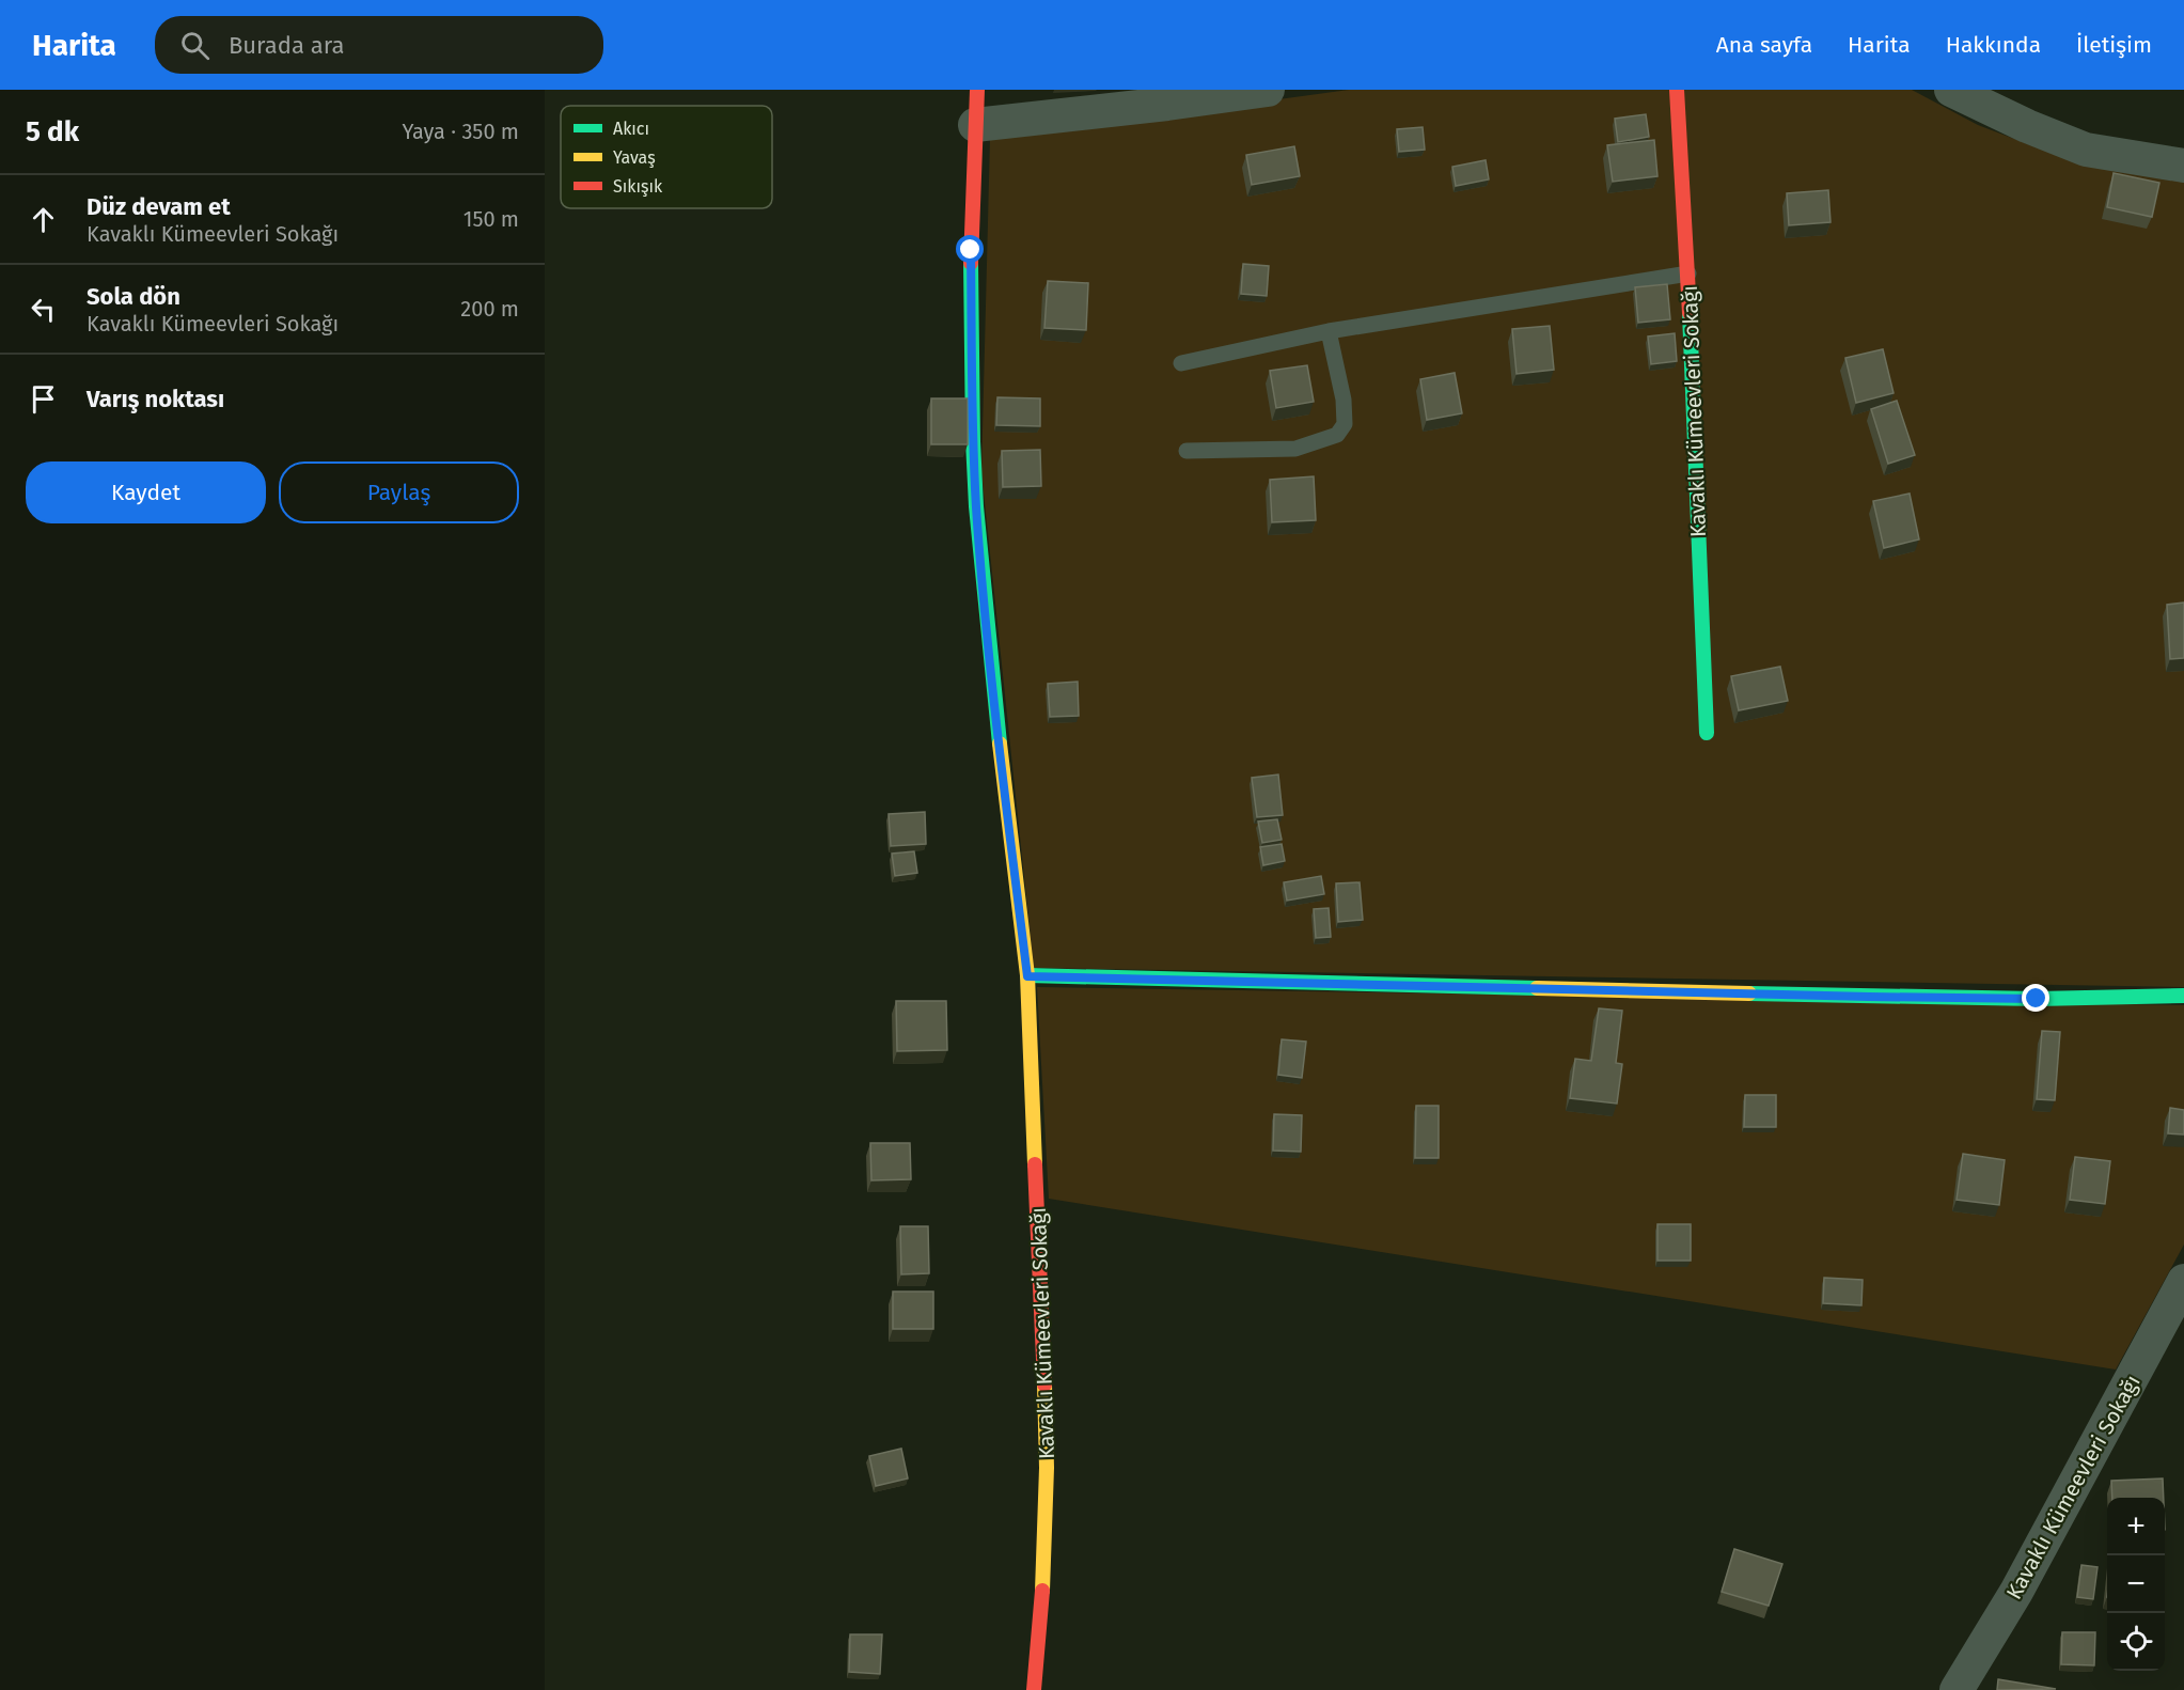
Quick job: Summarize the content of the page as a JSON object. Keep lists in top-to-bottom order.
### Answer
{
  "streets": {
    "street": ["Kavaklı Kümeevleri Sokağı"]
  },
  "legend": ["Akıcı", "Yavaş", "Sıkışık"],
  "page": {
    "header": "Harita",
    "search": "Burada ara",
    "nav": [
      "Ana sayfa",
      "Harita",
      "Hakkında",
      "İletişim"
    ],
    "heading": ["5 dk", "Yaya · 350 m"],
    "list": [
      ["Düz devam et", "Kavaklı Kümeevleri Sokağı", "150 m"],
      ["Sola dön", "Kavaklı Kümeevleri Sokağı", "200 m"],
      "Varış noktası"
    ],
    "buttons": ["Kaydet", "Paylaş"],
    "map_buttons": ["+", "−"]
  }
}
